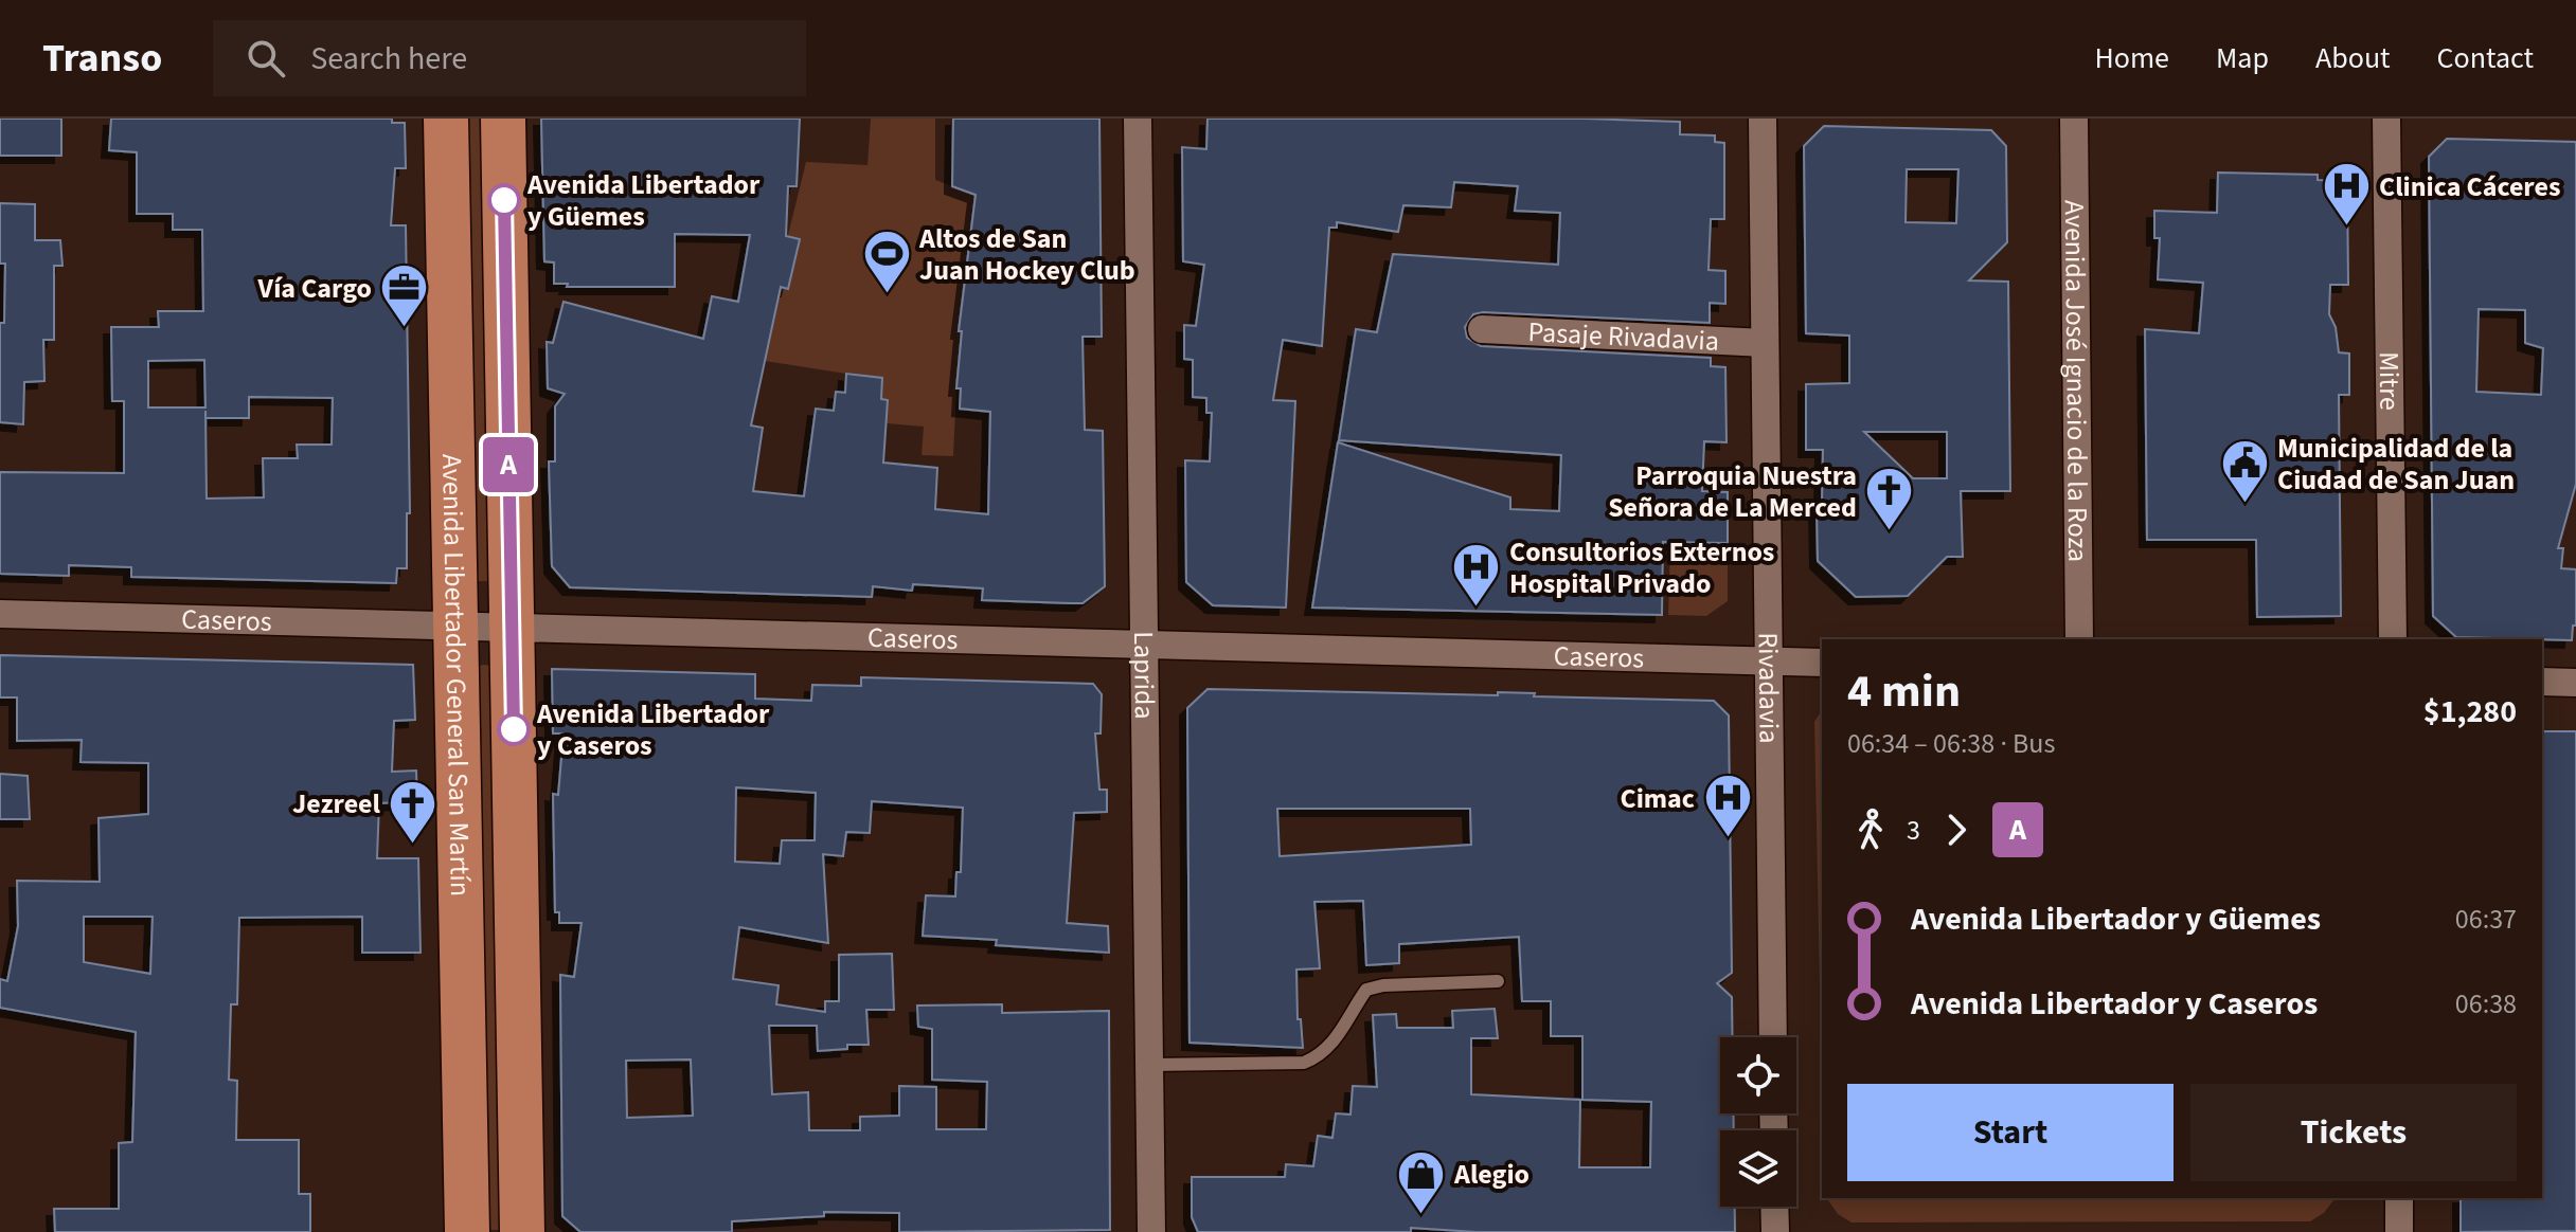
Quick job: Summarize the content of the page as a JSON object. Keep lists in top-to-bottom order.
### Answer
{
  "streets": {
    "main road": ["Avenida Libertador General San Martín"],
    "street": [
      "Pasaje Rivadavia",
      "Avenida José Ignacio de la Roza",
      "Mitre",
      "Caseros",
      "Laprida",
      "Rivadavia"
    ]
  },
  "crossings": [
    ["Pasaje Rivadavia", "Rivadavia"],
    ["Caseros", "Avenida Libertador General San Martín"],
    ["Caseros", "Laprida"],
    ["Caseros", "Rivadavia"]
  ],
  "places": {
    "other": ["Avenida Libertador y Güemes", "Avenida Libertador y Caseros"],
    "hospital": ["Clinica Cáceres", "Consultorios Externos Hospital Privado", "Cimac"],
    "sports": ["Altos de San Juan Hockey Club"],
    "office": ["Vía Cargo"],
    "public building": ["Municipalidad de la Ciudad de San Juan"],
    "church": ["Parroquia Nuestra Señora de La Merced", "Jezreel"],
    "shop": ["Alegio"]
  },
  "lines": ["bus line A"],
  "page": {
    "header": "Transo",
    "search": "Search here",
    "nav": [
      "Home",
      "Map",
      "About",
      "Contact"
    ],
    "on_map": "A",
    "heading": ["4 min", "06:34 – 06:38 · Bus", "$1,280"],
    "legs": ["3", "A"],
    "list": [
      {
        "name": "Avenida Libertador y Güemes",
        "value": "06:37"
      },
      {
        "name": "Avenida Libertador y Caseros",
        "value": "06:38"
      }
    ],
    "buttons": ["Start", "Tickets"]
  }
}
